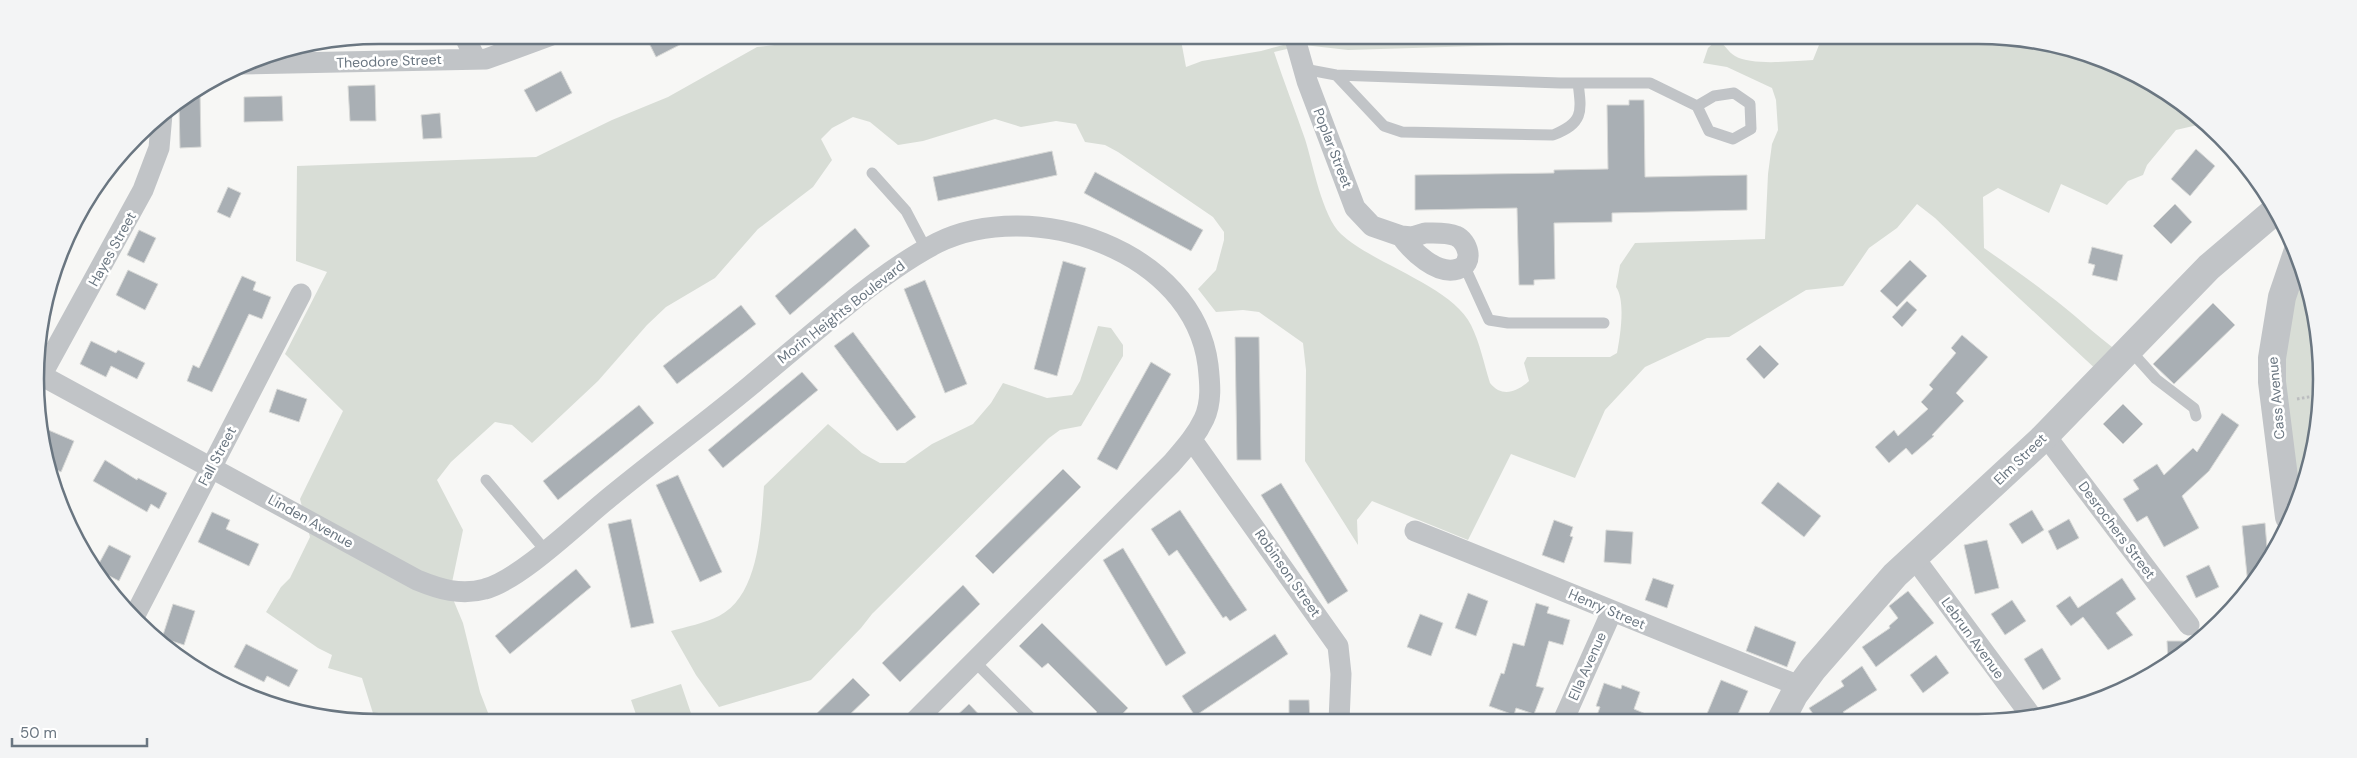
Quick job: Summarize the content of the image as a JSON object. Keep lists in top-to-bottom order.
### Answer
{
  "streets": {
    "street": [
      "Theodore Street",
      "Poplar Street",
      "Hayes Street",
      "Morin Heights Boulevard",
      "Cass Avenue",
      "Fall Street",
      "Elm Street",
      "Linden Avenue",
      "Desrochers Street",
      "Robinson Street",
      "Henry Street",
      "Lebrun Avenue",
      "Ella Avenue"
    ]
  },
  "crossings": [
    ["Morin Heights Boulevard", "Linden Avenue"],
    ["Morin Heights Boulevard", "Robinson Street"],
    ["Fall Street", "Linden Avenue"],
    ["Elm Street", "Desrochers Street"],
    ["Elm Street", "Henry Street"],
    ["Elm Street", "Lebrun Avenue"],
    ["Henry Street", "Ella Avenue"]
  ],
  "scale_bar": "50 m"
}
